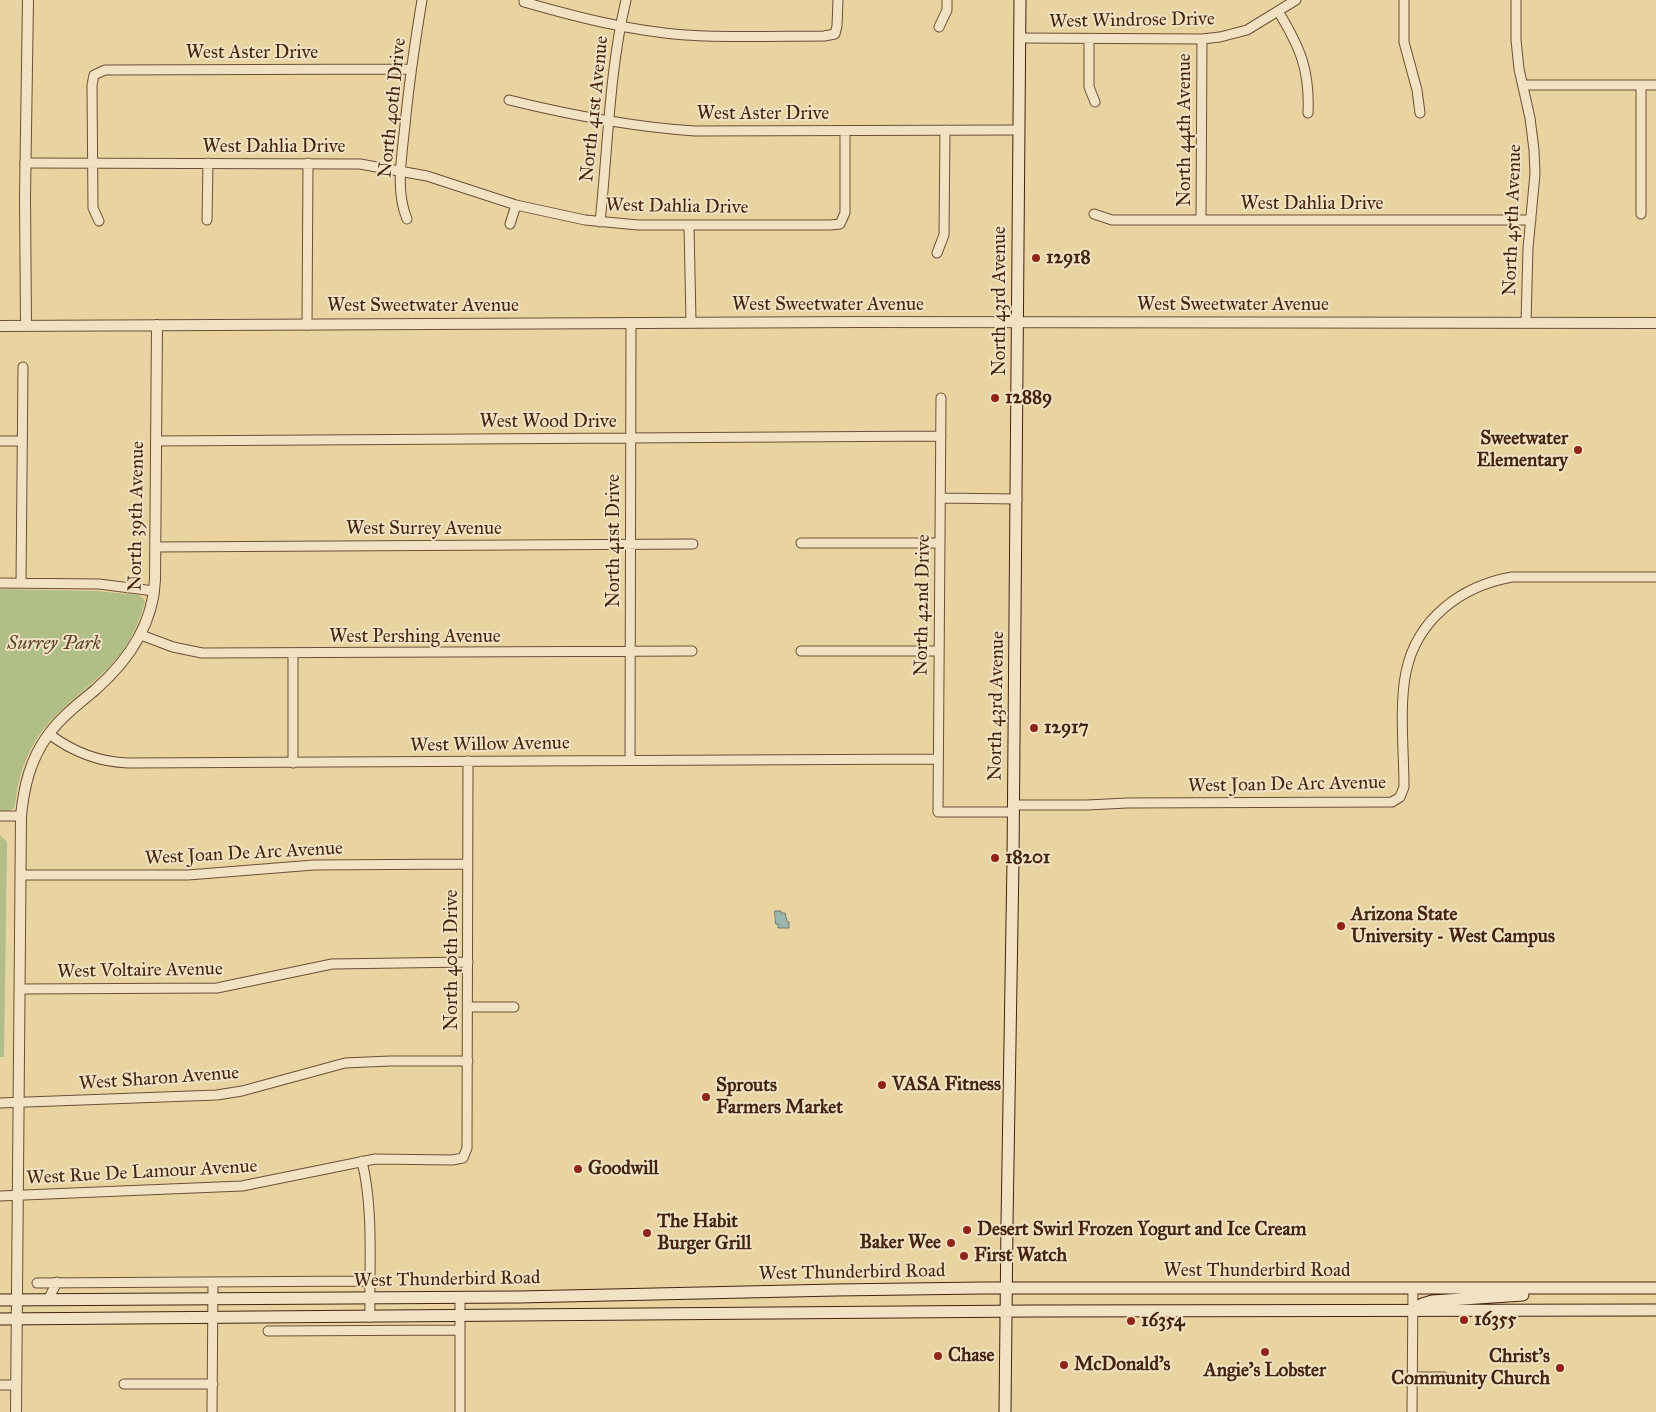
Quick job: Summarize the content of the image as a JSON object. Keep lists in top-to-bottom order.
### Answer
{
  "streets": {
    "main road": ["North 43rd Avenue", "West Thunderbird Road"],
    "street": [
      "West Windrose Drive",
      "West Aster Drive",
      "North 40th Drive",
      "North 41st Avenue",
      "North 44th Avenue",
      "West Dahlia Drive",
      "North 45th Avenue",
      "West Sweetwater Avenue",
      "West Wood Drive",
      "North 39th Avenue",
      "West Surrey Avenue",
      "North 41st Drive",
      "North 42nd Drive",
      "West Pershing Avenue",
      "West Willow Avenue",
      "West Joan De Arc Avenue",
      "West Voltaire Avenue",
      "West Sharon Avenue",
      "West Rue De Lamour Avenue"
    ]
  },
  "crossings": [
    ["West Windrose Drive", "North 44th Avenue"],
    ["West Windrose Drive", "North 43rd Avenue"],
    ["West Aster Drive", "North 40th Drive"],
    ["West Aster Drive", "North 41st Avenue"],
    ["West Aster Drive", "West Dahlia Drive"],
    ["West Aster Drive", "North 43rd Avenue"],
    ["North 40th Drive", "West Dahlia Drive"],
    ["North 40th Drive", "West Willow Avenue"],
    ["North 40th Drive", "West Joan De Arc Avenue"],
    ["North 40th Drive", "West Voltaire Avenue"],
    ["North 40th Drive", "West Sharon Avenue"],
    ["North 40th Drive", "West Rue De Lamour Avenue"],
    ["North 41st Avenue", "West Dahlia Drive"],
    ["North 44th Avenue", "West Dahlia Drive"],
    ["West Dahlia Drive", "North 45th Avenue"],
    ["North 45th Avenue", "West Sweetwater Avenue"],
    ["North 43rd Avenue", "West Sweetwater Avenue"],
    ["North 43rd Avenue", "West Joan De Arc Avenue"],
    ["North 43rd Avenue", "West Thunderbird Road"],
    ["West Sweetwater Avenue", "North 39th Avenue"],
    ["West Sweetwater Avenue", "North 41st Drive"],
    ["West Wood Drive", "North 39th Avenue"],
    ["West Wood Drive", "North 41st Drive"],
    ["West Wood Drive", "North 42nd Drive"],
    ["North 39th Avenue", "West Surrey Avenue"],
    ["North 39th Avenue", "West Pershing Avenue"],
    ["North 39th Avenue", "West Willow Avenue"],
    ["North 39th Avenue", "West Joan De Arc Avenue"],
    ["North 39th Avenue", "West Voltaire Avenue"],
    ["North 39th Avenue", "West Sharon Avenue"],
    ["North 39th Avenue", "West Rue De Lamour Avenue"],
    ["North 39th Avenue", "West Thunderbird Road"],
    ["West Surrey Avenue", "North 41st Drive"],
    ["North 41st Drive", "West Pershing Avenue"],
    ["North 41st Drive", "West Willow Avenue"],
    ["North 42nd Drive", "West Willow Avenue"],
    ["North 42nd Drive", "West Joan De Arc Avenue"]
  ],
  "parks": ["Surrey Park"],
  "places": [
    "12918",
    "12889",
    "Sweetwater Elementary",
    "12917",
    "18201",
    "Arizona State University - West Campus",
    "VASA Fitness",
    "Sprouts Farmers Market",
    "Goodwill",
    "Desert Swirl Frozen Yogurt and Ice Cream",
    "The Habit Burger Grill",
    "Baker Wee",
    "First Watch",
    "16355",
    "16354",
    "Angie's Lobster",
    "Chase",
    "McDonald's",
    "Christ's Community Church"
  ]
}
